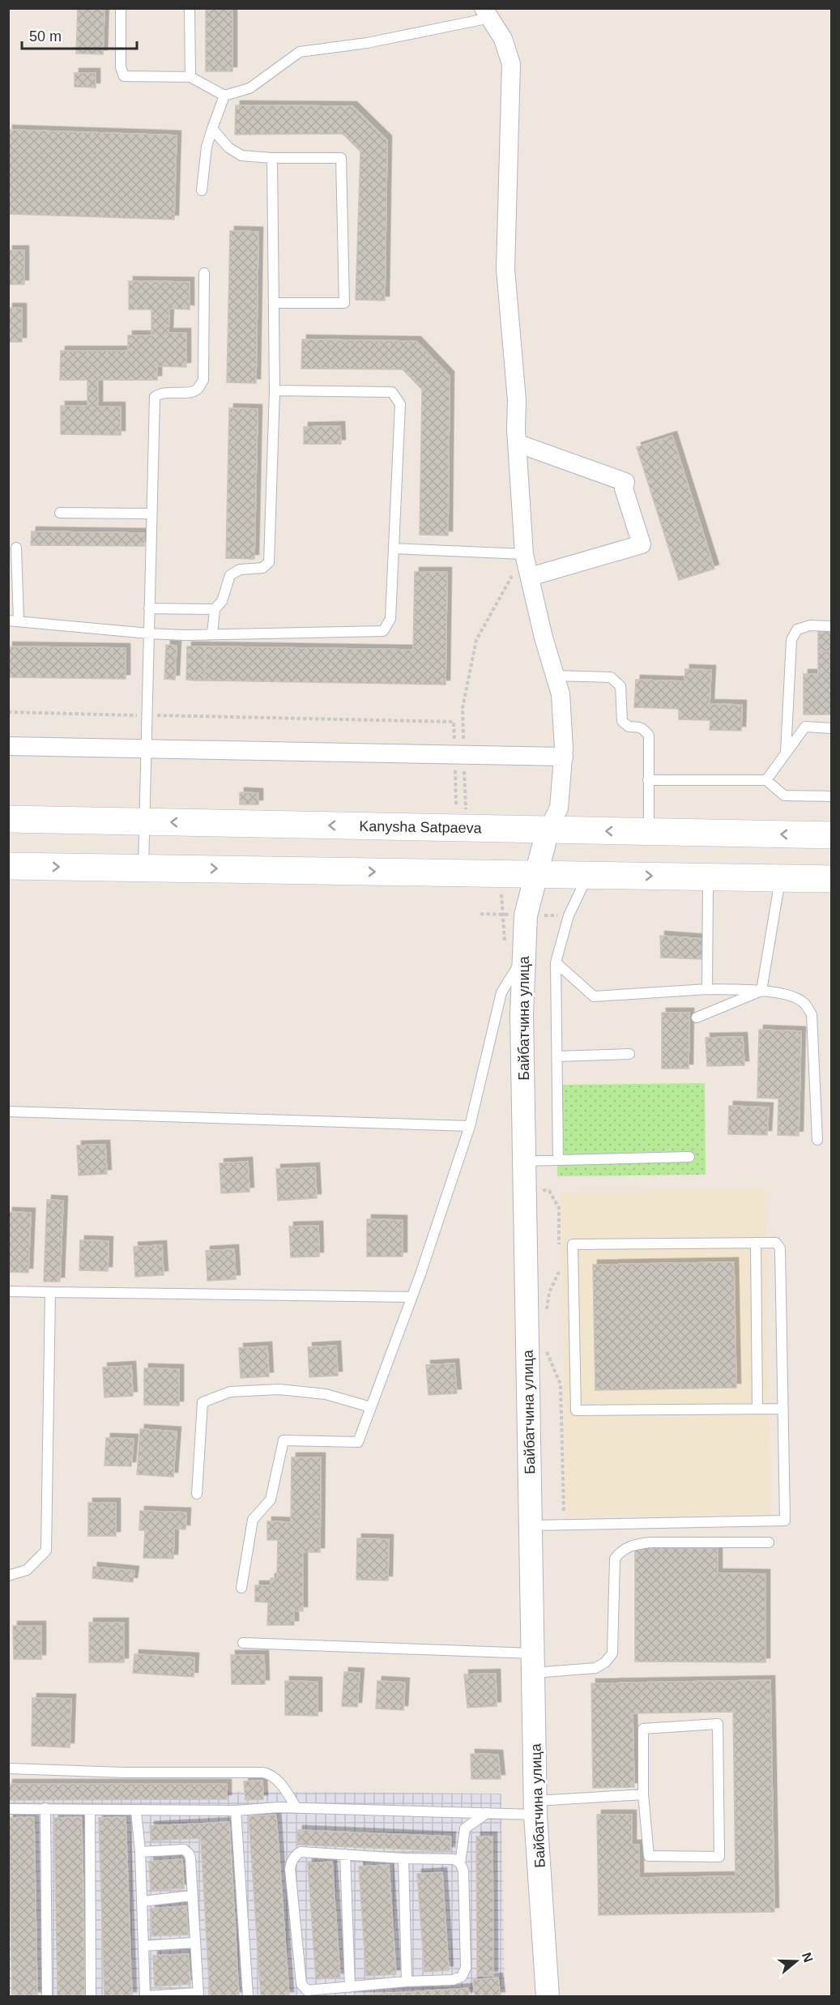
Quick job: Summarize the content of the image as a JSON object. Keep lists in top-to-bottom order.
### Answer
{
  "streets": {
    "main road": ["Kanysha Satpaeva"],
    "street": ["Байбатчина улица"]
  },
  "crossings": [
    ["Kanysha Satpaeva", "Байбатчина улица"]
  ],
  "scale_bar": "50 m",
  "north": "right"
}
